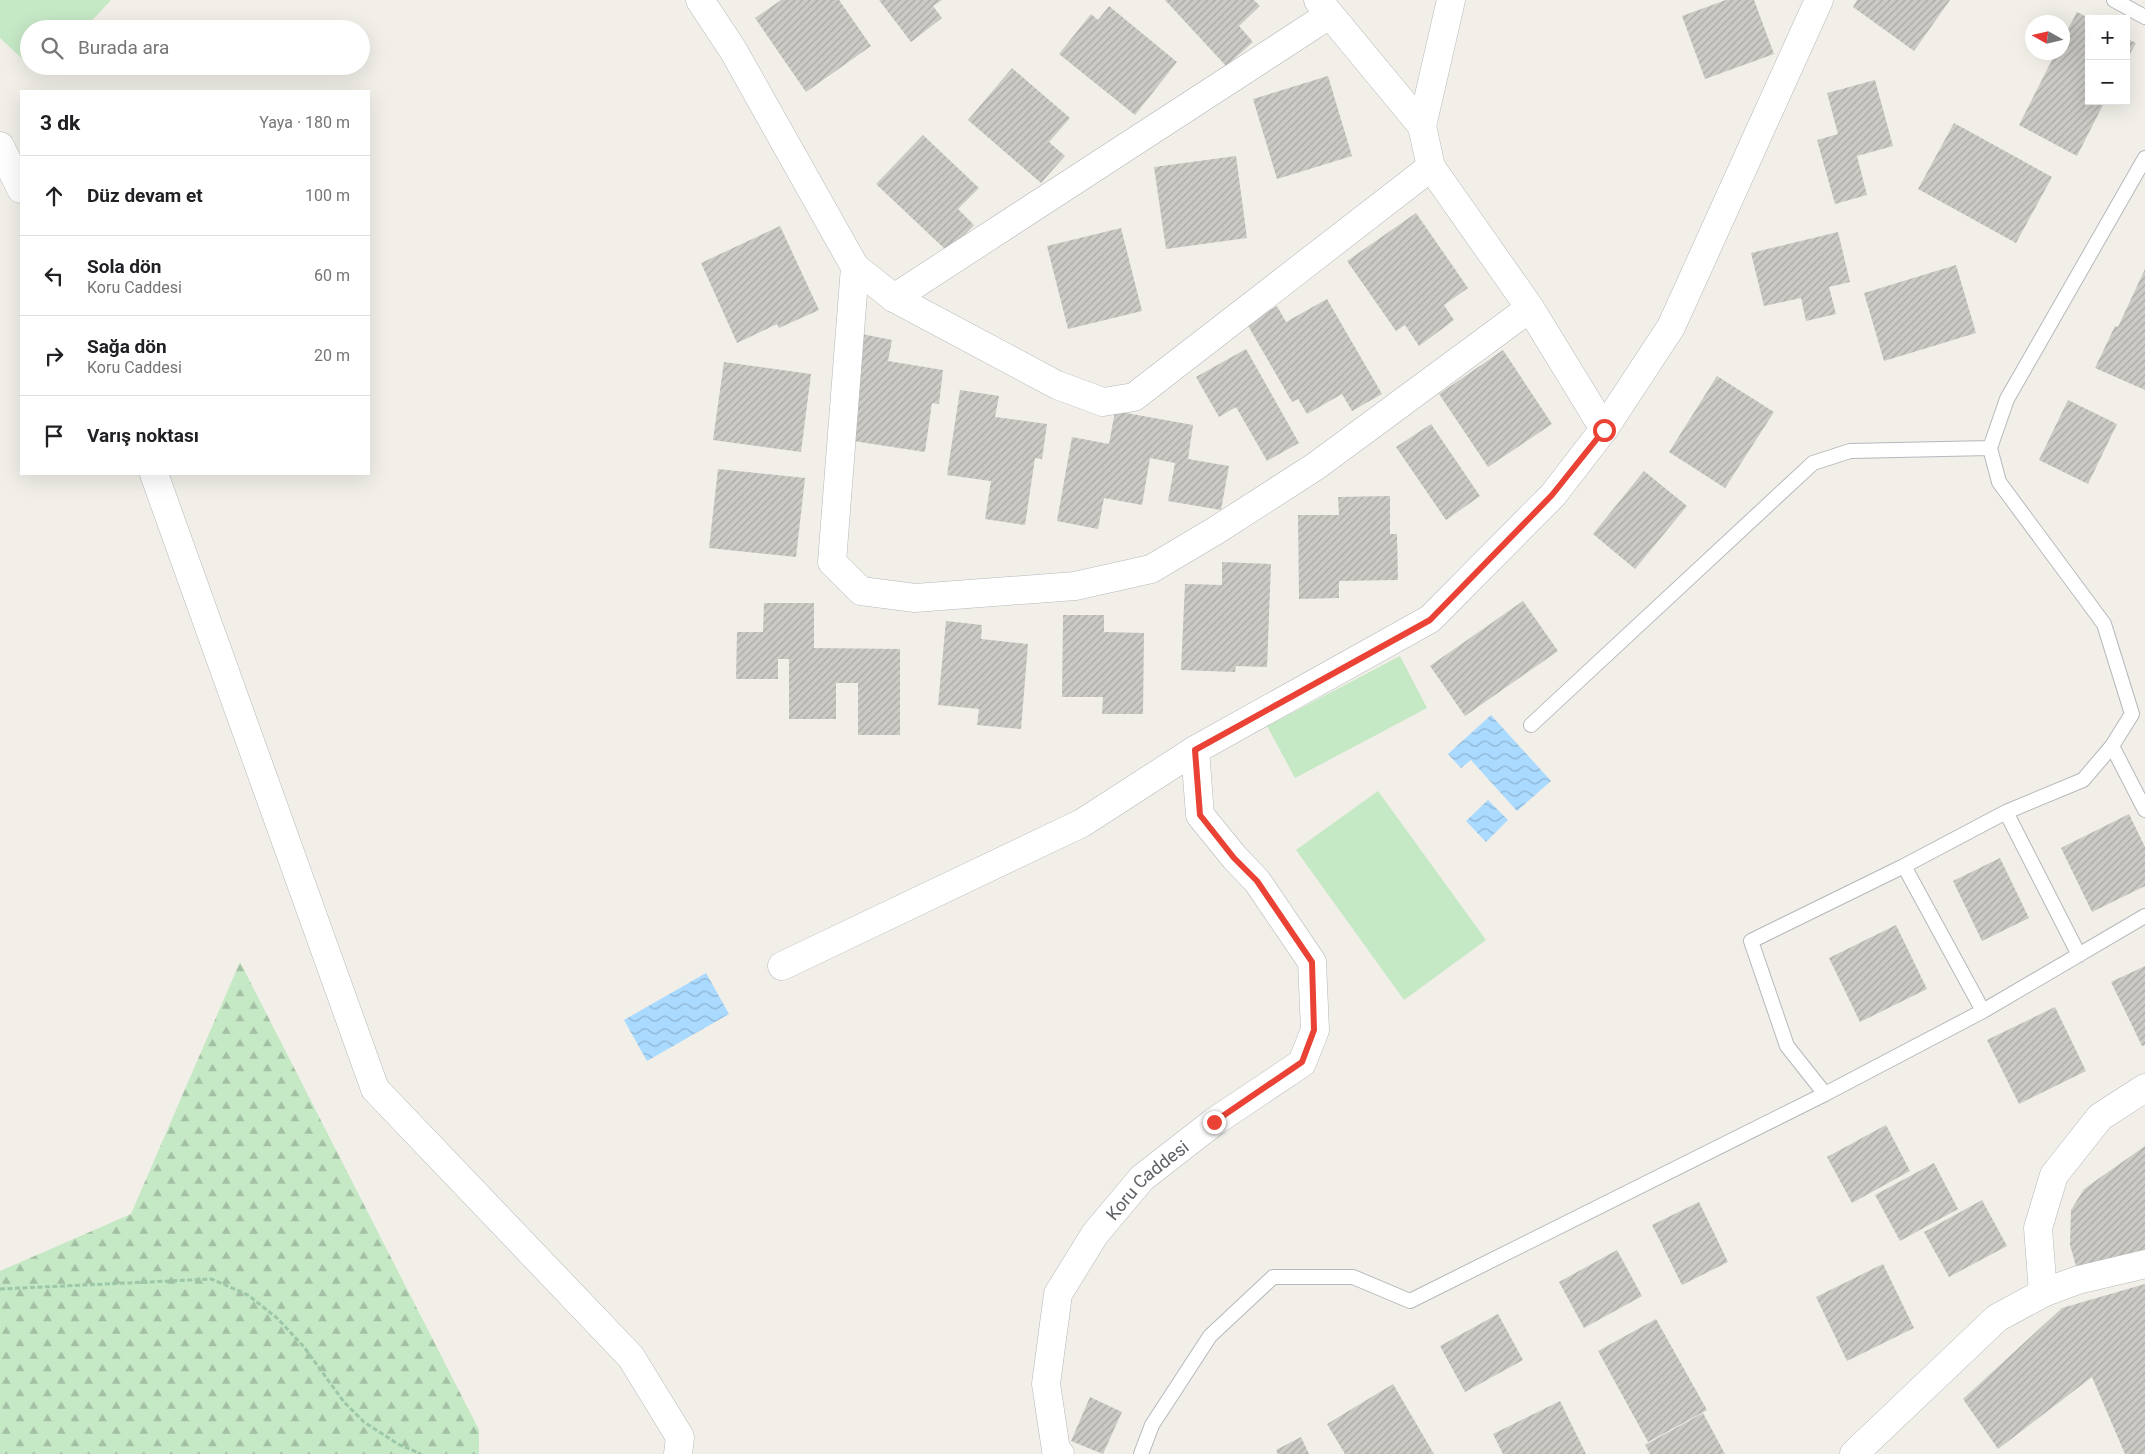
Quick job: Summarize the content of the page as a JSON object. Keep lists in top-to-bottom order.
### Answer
{
  "streets": {
    "street": ["Koru Caddesi"]
  },
  "north": "left",
  "page": {
    "map_buttons": ["+", "−"],
    "search": "Burada ara",
    "heading": ["3 dk", "Yaya · 180 m"],
    "list": [
      ["Düz devam et", "100 m"],
      ["Sola dön", "Koru Caddesi", "60 m"],
      ["Sağa dön", "Koru Caddesi", "20 m"],
      "Varış noktası"
    ]
  }
}
